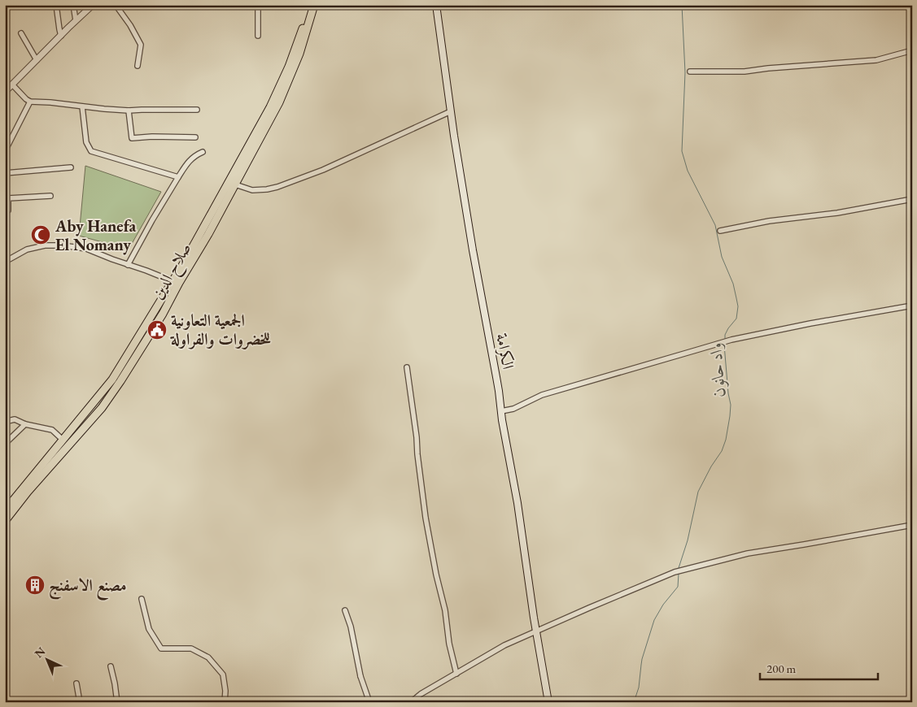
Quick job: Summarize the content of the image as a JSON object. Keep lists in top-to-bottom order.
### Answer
{
  "streets": {
    "highway": ["صلاح الدين"],
    "main road": ["الكرامة"]
  },
  "water": ["واد حانون"],
  "places": {
    "mosque": ["Aby Hanefa El Nomany"],
    "public building": ["الجمعية التعاونية للخضروات والفراولة"],
    "building": ["مصنع الاسفنج"]
  },
  "scale_bar": "200 m",
  "north": "top left"
}
